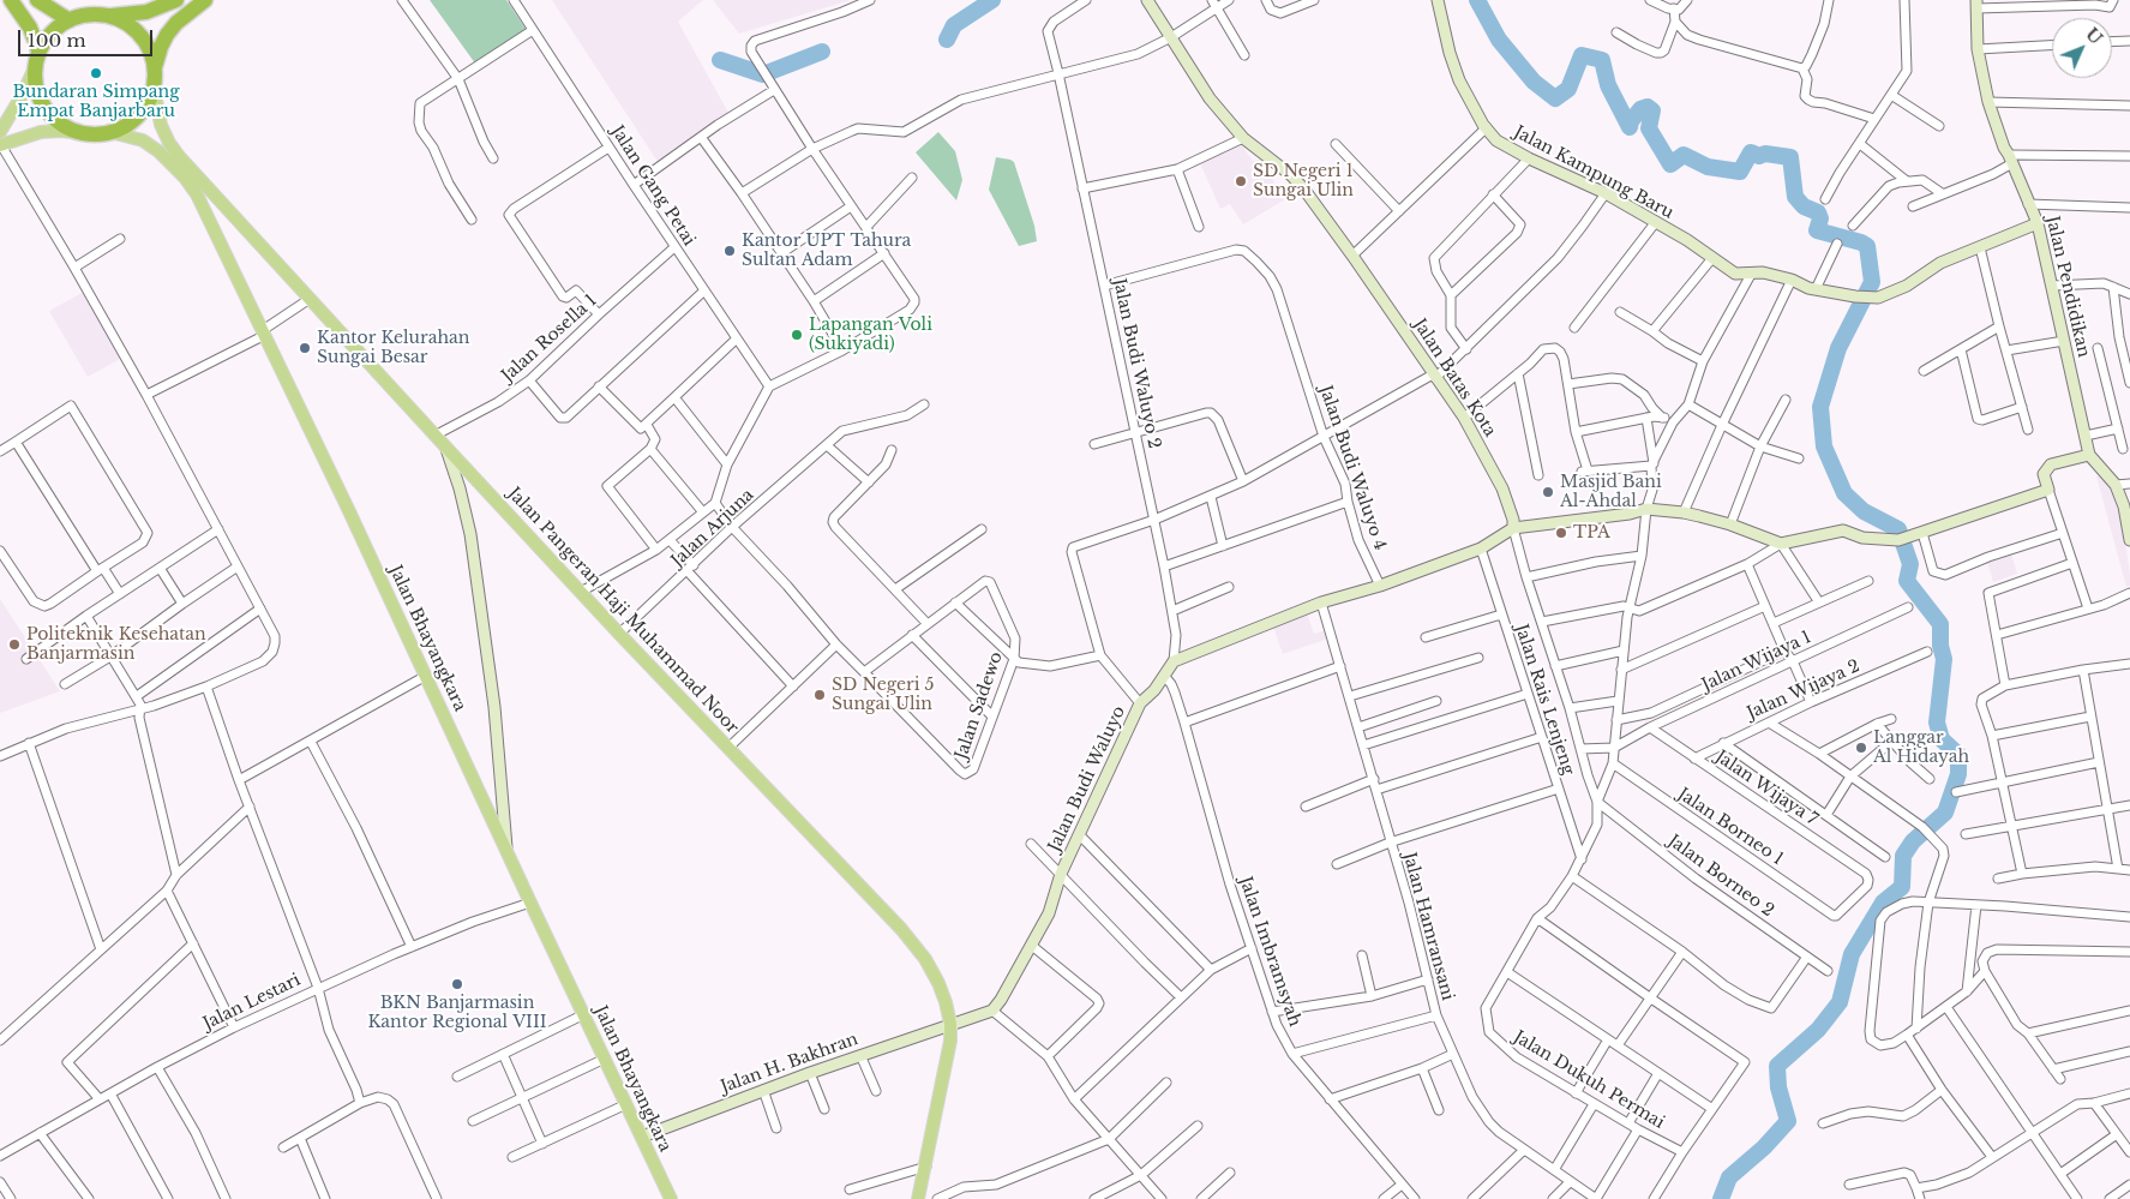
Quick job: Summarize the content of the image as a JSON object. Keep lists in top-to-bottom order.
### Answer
{
  "streets": {
    "main road": ["Jalan Pangeran Haji Muhammad Noor", "Jalan Bhayangkara"],
    "street": [
      "Jalan Kampung Baru",
      "Jalan Gang Petai",
      "Jalan Pendidikan",
      "Jalan Rosella 1",
      "Jalan Budi Waluyo 2",
      "Jalan Batas Kota",
      "Jalan Budi Waluyo 4",
      "Jalan Arjuna",
      "Jalan Wijaya 1",
      "Jalan Wijaya 2",
      "Jalan Rais Lenjeng",
      "Jalan Sadewo",
      "Jalan Budi Waluyo",
      "Jalan Wijaya 7",
      "Jalan Borneo 1",
      "Jalan Borneo 2",
      "Jalan Hamransani",
      "Jalan Imbramsyah",
      "Jalan Lestari",
      "Jalan H. Bakhran",
      "Jalan Dukuh Permai"
    ]
  },
  "crossings": [
    ["Jalan Gang Petai", "Jalan Rosella 1"],
    ["Jalan Rosella 1", "Jalan Pangeran Haji Muhammad Noor"],
    ["Jalan Budi Waluyo 2", "Jalan Budi Waluyo 4"],
    ["Jalan Budi Waluyo 2", "Jalan Budi Waluyo"],
    ["Jalan Batas Kota", "Jalan Borneo 2"],
    ["Jalan Batas Kota", "Jalan Dukuh Permai"],
    ["Jalan Arjuna", "Jalan Pangeran Haji Muhammad Noor"],
    ["Jalan Pangeran Haji Muhammad Noor", "Jalan Bhayangkara"],
    ["Jalan Pangeran Haji Muhammad Noor", "Jalan H. Bakhran"],
    ["Jalan Bhayangkara", "Jalan Lestari"],
    ["Jalan Bhayangkara", "Jalan H. Bakhran"],
    ["Jalan Wijaya 1", "Jalan Wijaya 7"],
    ["Jalan Wijaya 2", "Jalan Wijaya 7"],
    ["Jalan Rais Lenjeng", "Jalan Dukuh Permai"],
    ["Jalan Budi Waluyo", "Jalan Imbramsyah"],
    ["Jalan Wijaya 7", "Jalan Borneo 1"]
  ],
  "places": [
    "Bundaran Simpang Empat Banjarbaru",
    "SD Negeri 1 Sungai Ulin",
    "Kantor UPT Tahura Sultan Adam",
    "Lapangan Voli (Sukiyadi)",
    "Kantor Kelurahan Sungai Besar",
    "Masjid Bani Al-Ahdal",
    "TPA",
    "Politeknik Kesehatan Banjarmasin",
    "SD Negeri 5 Sungai Ulin",
    "Langgar Al Hidayah",
    "BKN Banjarmasin Kantor Regional VIII"
  ],
  "scale_bar": "100 m",
  "north": "top right"
}
